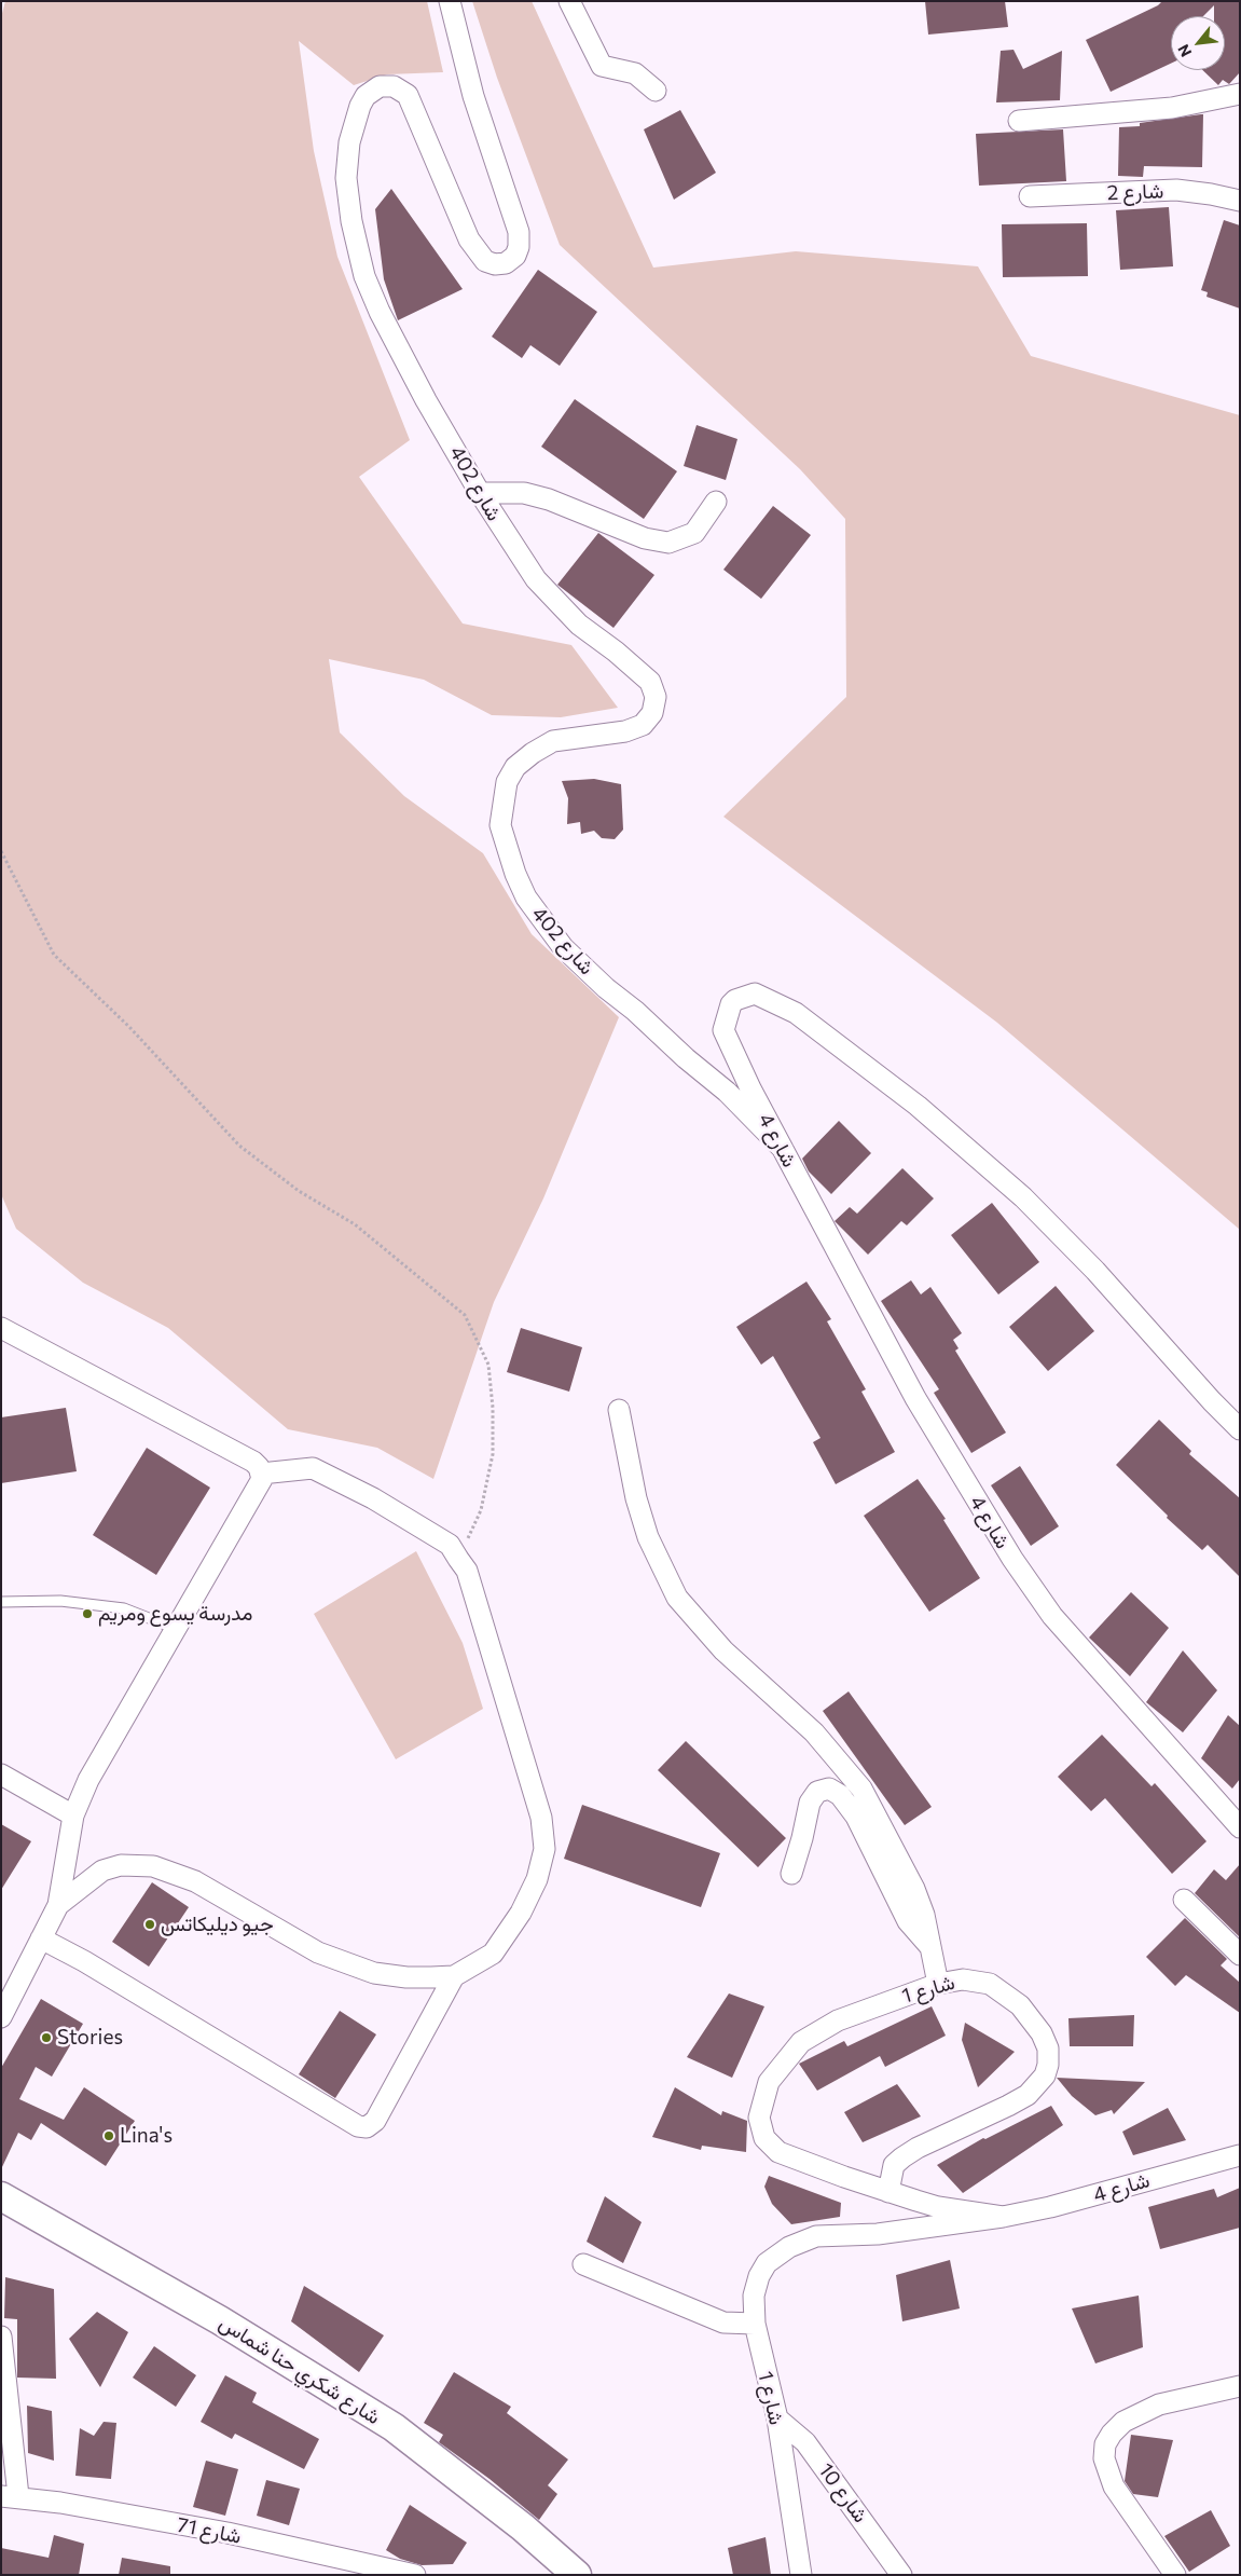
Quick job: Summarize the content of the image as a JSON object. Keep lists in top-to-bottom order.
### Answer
{
  "streets": {
    "street": [
      "شارع 2",
      "شارع 402",
      "شارع 4",
      "شارع 1",
      "شارع شكري حنا شماس",
      "شارع 10",
      "شارع 71"
    ]
  },
  "crossings": [
    ["شارع 402", "شارع 4"],
    ["شارع 4", "شارع 1"],
    ["شارع 1", "شارع 10"]
  ],
  "places": [
    "مدرسة يسوع ومريم",
    "جيو ديليكاتس",
    "Stories",
    "Lina's"
  ],
  "north": "bottom left"
}
